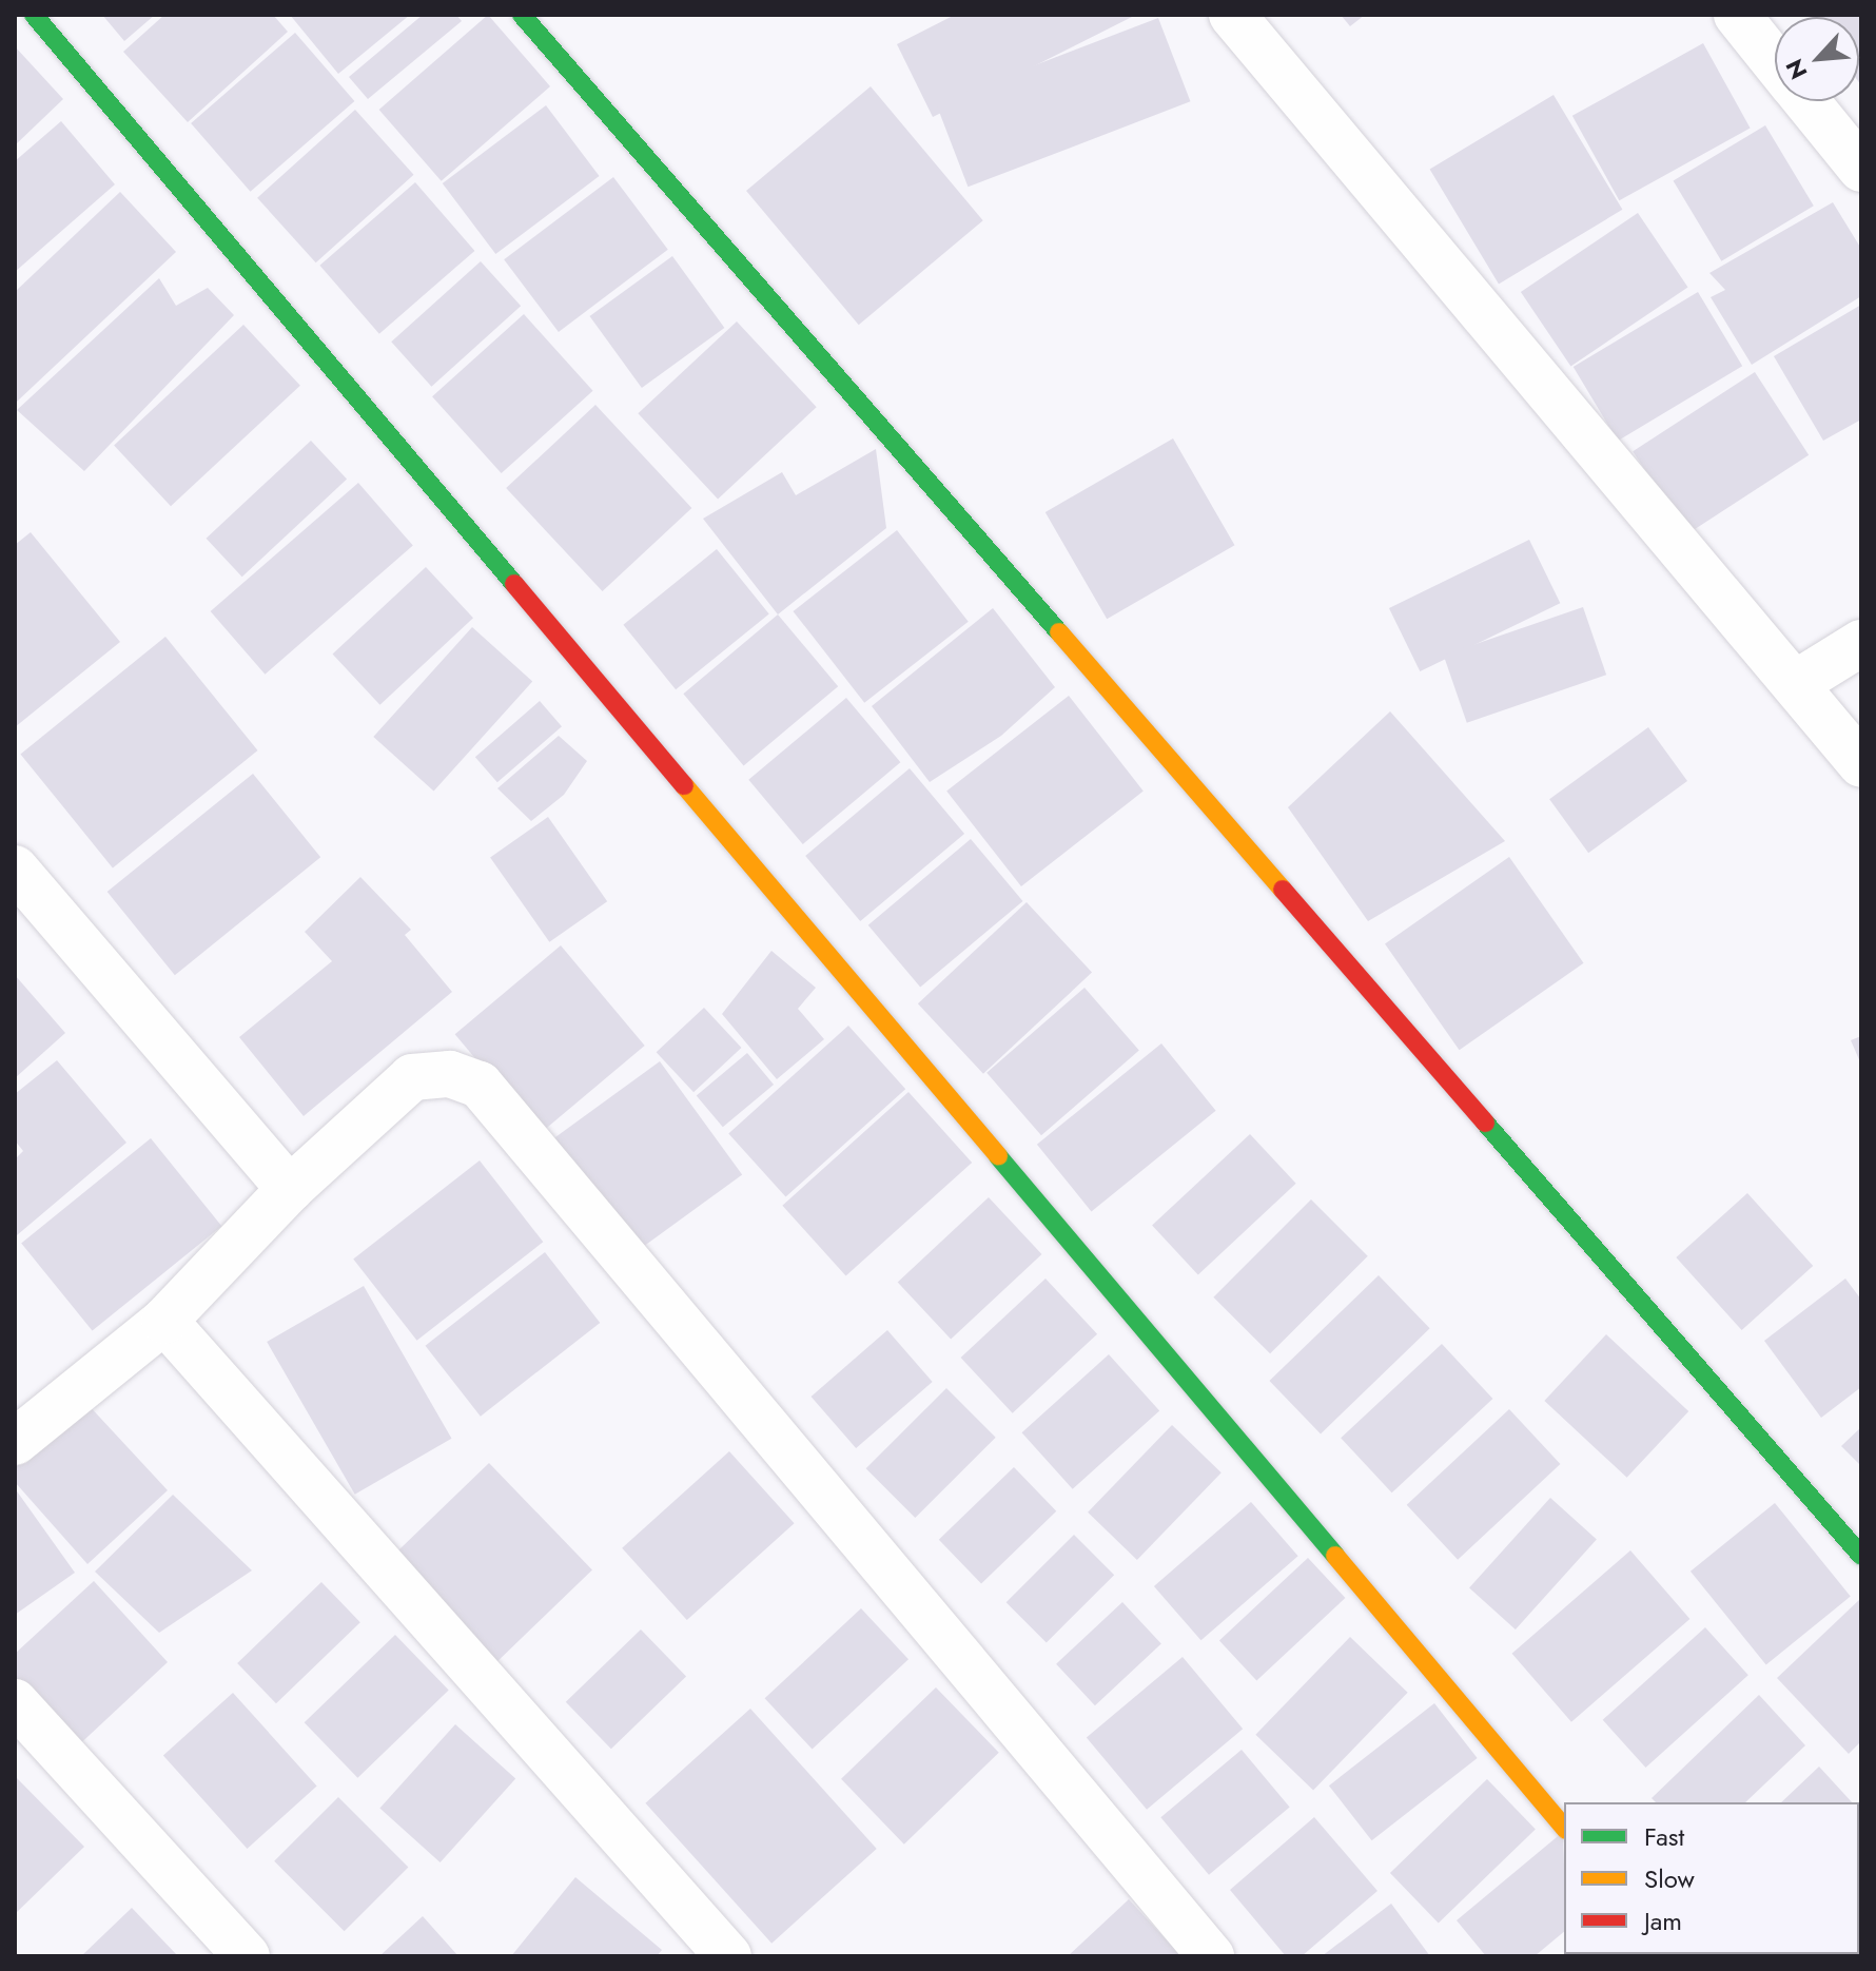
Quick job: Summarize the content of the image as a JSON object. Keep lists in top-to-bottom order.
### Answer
{
  "legend": ["Fast", "Slow", "Jam"],
  "north": "bottom left"
}
